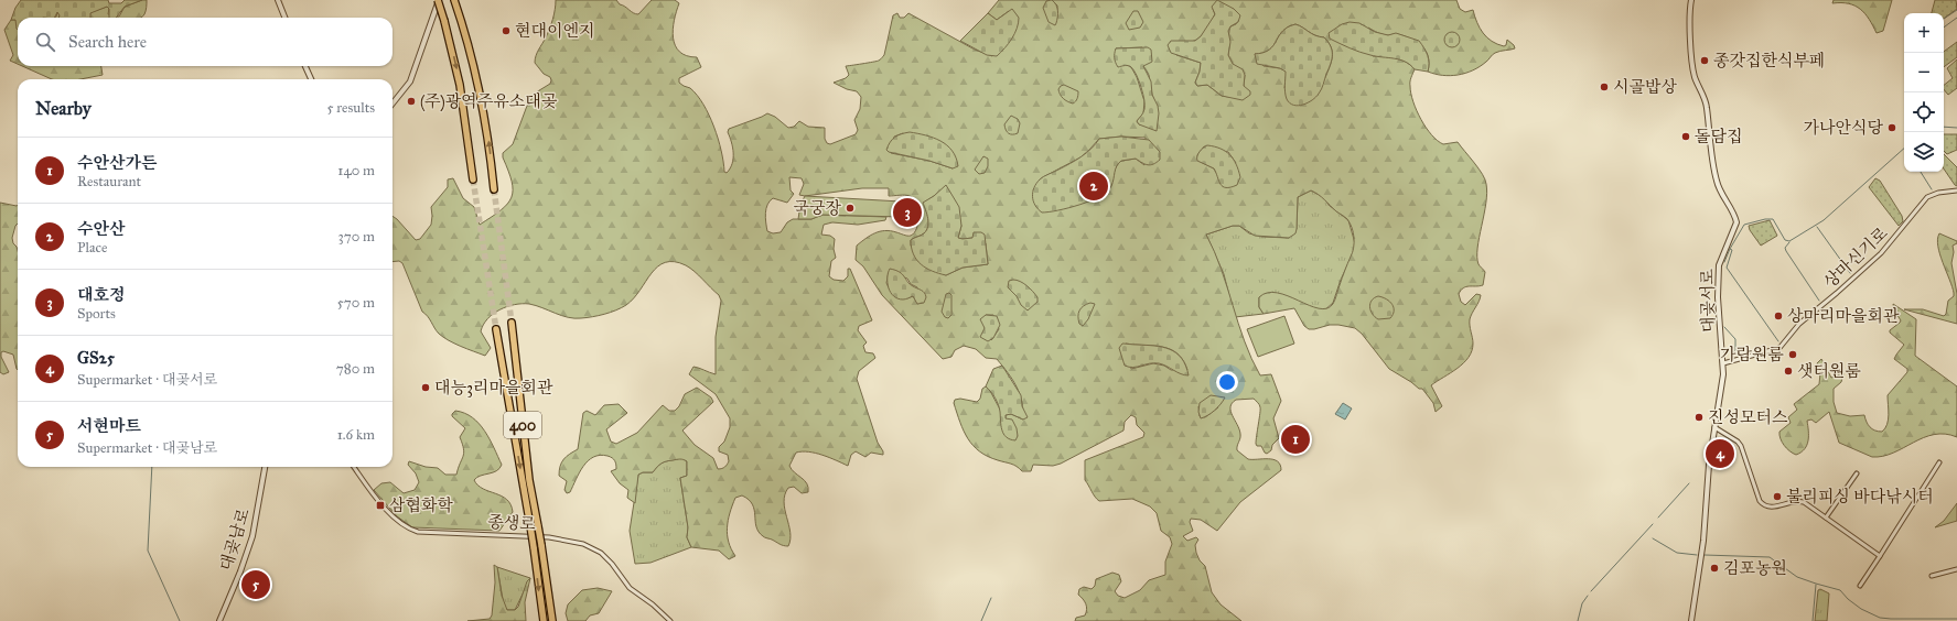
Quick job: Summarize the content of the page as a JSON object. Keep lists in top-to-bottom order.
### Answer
{
  "streets": {
    "highway": ["400"],
    "street": [
      "상마신기로",
      "대곶서로",
      "종생로",
      "대곶남로"
    ]
  },
  "crossings": [
    ["상마신기로", "대곶서로"]
  ],
  "places": {
    "other": [
      "현대이엔지",
      "종갓집한식부페",
      "시골밥상",
      "(주)광역주유소대곶",
      "가나안식당",
      "돌담집",
      "국궁장",
      "상마리마을회관",
      "가람원룸",
      "샛터원룸",
      "대능3리마을회관",
      "진성모터스",
      "불리피싱 바다낚시터",
      "김포농원"
    ],
    "transit": ["삼협화학"]
  },
  "page": {
    "map_buttons": ["+", "−"],
    "search": "Search here",
    "heading": ["Nearby", "5 results"],
    "list": [
      {
        "mark": "1",
        "name": "수안산가든",
        "note": "Restaurant",
        "value": "140 m"
      },
      {
        "mark": "2",
        "name": "수안산",
        "note": "Place",
        "value": "370 m"
      },
      {
        "mark": "3",
        "name": "대호정",
        "note": "Sports",
        "value": "570 m"
      },
      {
        "mark": "4",
        "name": "GS25",
        "note": "Supermarket · 대곶서로",
        "value": "780 m"
      },
      {
        "mark": "5",
        "name": "서현마트",
        "note": "Supermarket · 대곶남로",
        "value": "1.6 km"
      }
    ],
    "pins": [
      "2",
      "3",
      "1",
      "4",
      "5"
    ]
  }
}
